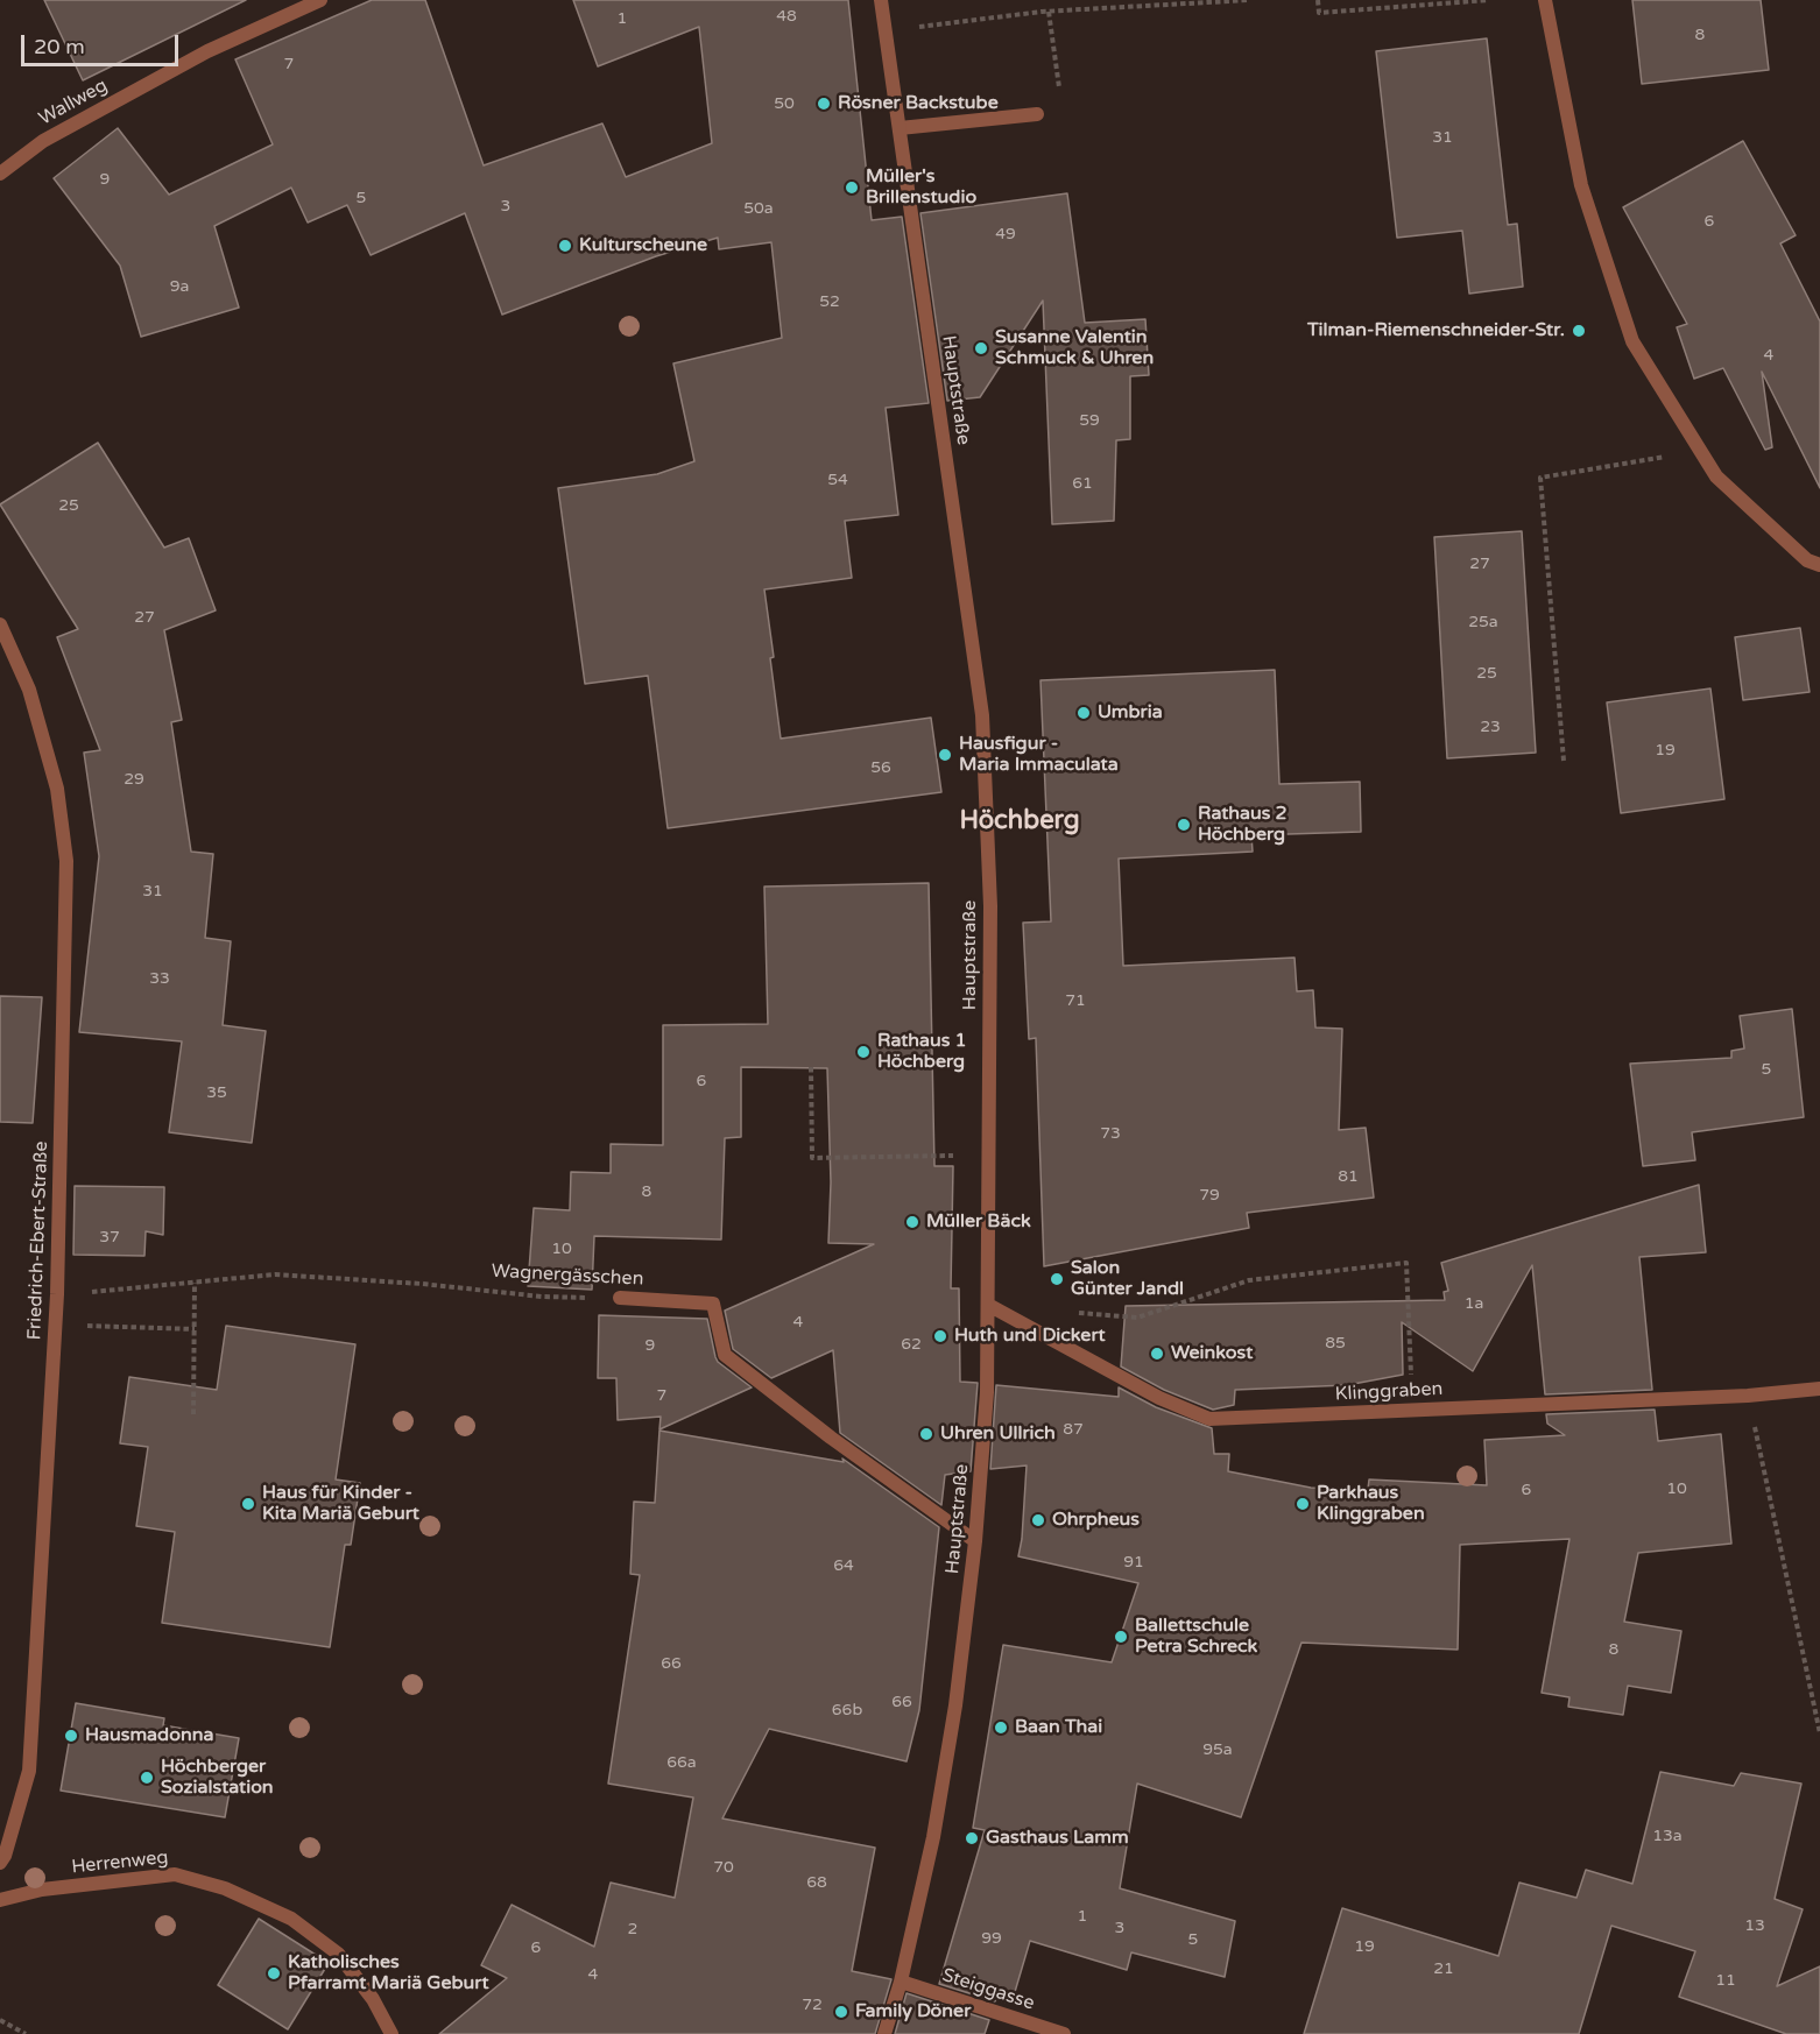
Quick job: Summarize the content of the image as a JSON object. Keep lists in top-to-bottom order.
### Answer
{
  "streets": {
    "street": [
      "Wallweg",
      "Hauptstraße",
      "Friedrich-Ebert-Straße",
      "Wagnergässchen",
      "Klinggraben",
      "Herrenweg",
      "Steiggasse"
    ]
  },
  "crossings": [
    ["Hauptstraße", "Wagnergässchen"],
    ["Hauptstraße", "Klinggraben"],
    ["Hauptstraße", "Steiggasse"],
    ["Friedrich-Ebert-Straße", "Wagnergässchen"]
  ],
  "districts": ["Höchberg"],
  "places": [
    "Rösner Backstube",
    "Müller's Brillenstudio",
    "Kulturscheune",
    "Tilman-Riemenschneider-Str.",
    "Susanne Valentin Schmuck & Uhren",
    "Umbria",
    "Hausfigur - Maria Immaculata",
    "Rathaus 2 Höchberg",
    "Rathaus 1 Höchberg",
    "Müller Bäck",
    "Salon Günter Jandl",
    "Huth und Dickert",
    "Weinkost",
    "Uhren Ullrich",
    "Haus für Kinder - Kita Mariä Geburt",
    "Parkhaus Klinggraben",
    "Ohrpheus",
    "Ballettschule Petra Schreck",
    "Baan Thai",
    "Hausmadonna",
    "Höchberger Sozialstation",
    "Gasthaus Lamm",
    "Katholisches Pfarramt Mariä Geburt",
    "Family Döner"
  ],
  "house_numbers": [
    "48",
    "1",
    "8",
    "7",
    "50",
    "31",
    "9",
    "5",
    "3",
    "50a",
    "6",
    "49",
    "9a",
    "52",
    "4",
    "59",
    "54",
    "61",
    "25",
    "27",
    "27",
    "25a",
    "25",
    "23",
    "19",
    "56",
    "29",
    "31",
    "33",
    "71",
    "5",
    "6",
    "35",
    "73",
    "81",
    "8",
    "79",
    "37",
    "10",
    "1a",
    "4",
    "85",
    "62",
    "9",
    "7",
    "87",
    "10",
    "6",
    "91",
    "64",
    "8",
    "66",
    "66",
    "66b",
    "95a",
    "66a",
    "13a",
    "70",
    "68",
    "1",
    "13",
    "3",
    "2",
    "99",
    "5",
    "19",
    "6",
    "21",
    "4",
    "11",
    "72"
  ],
  "scale_bar": "20 m"
}
